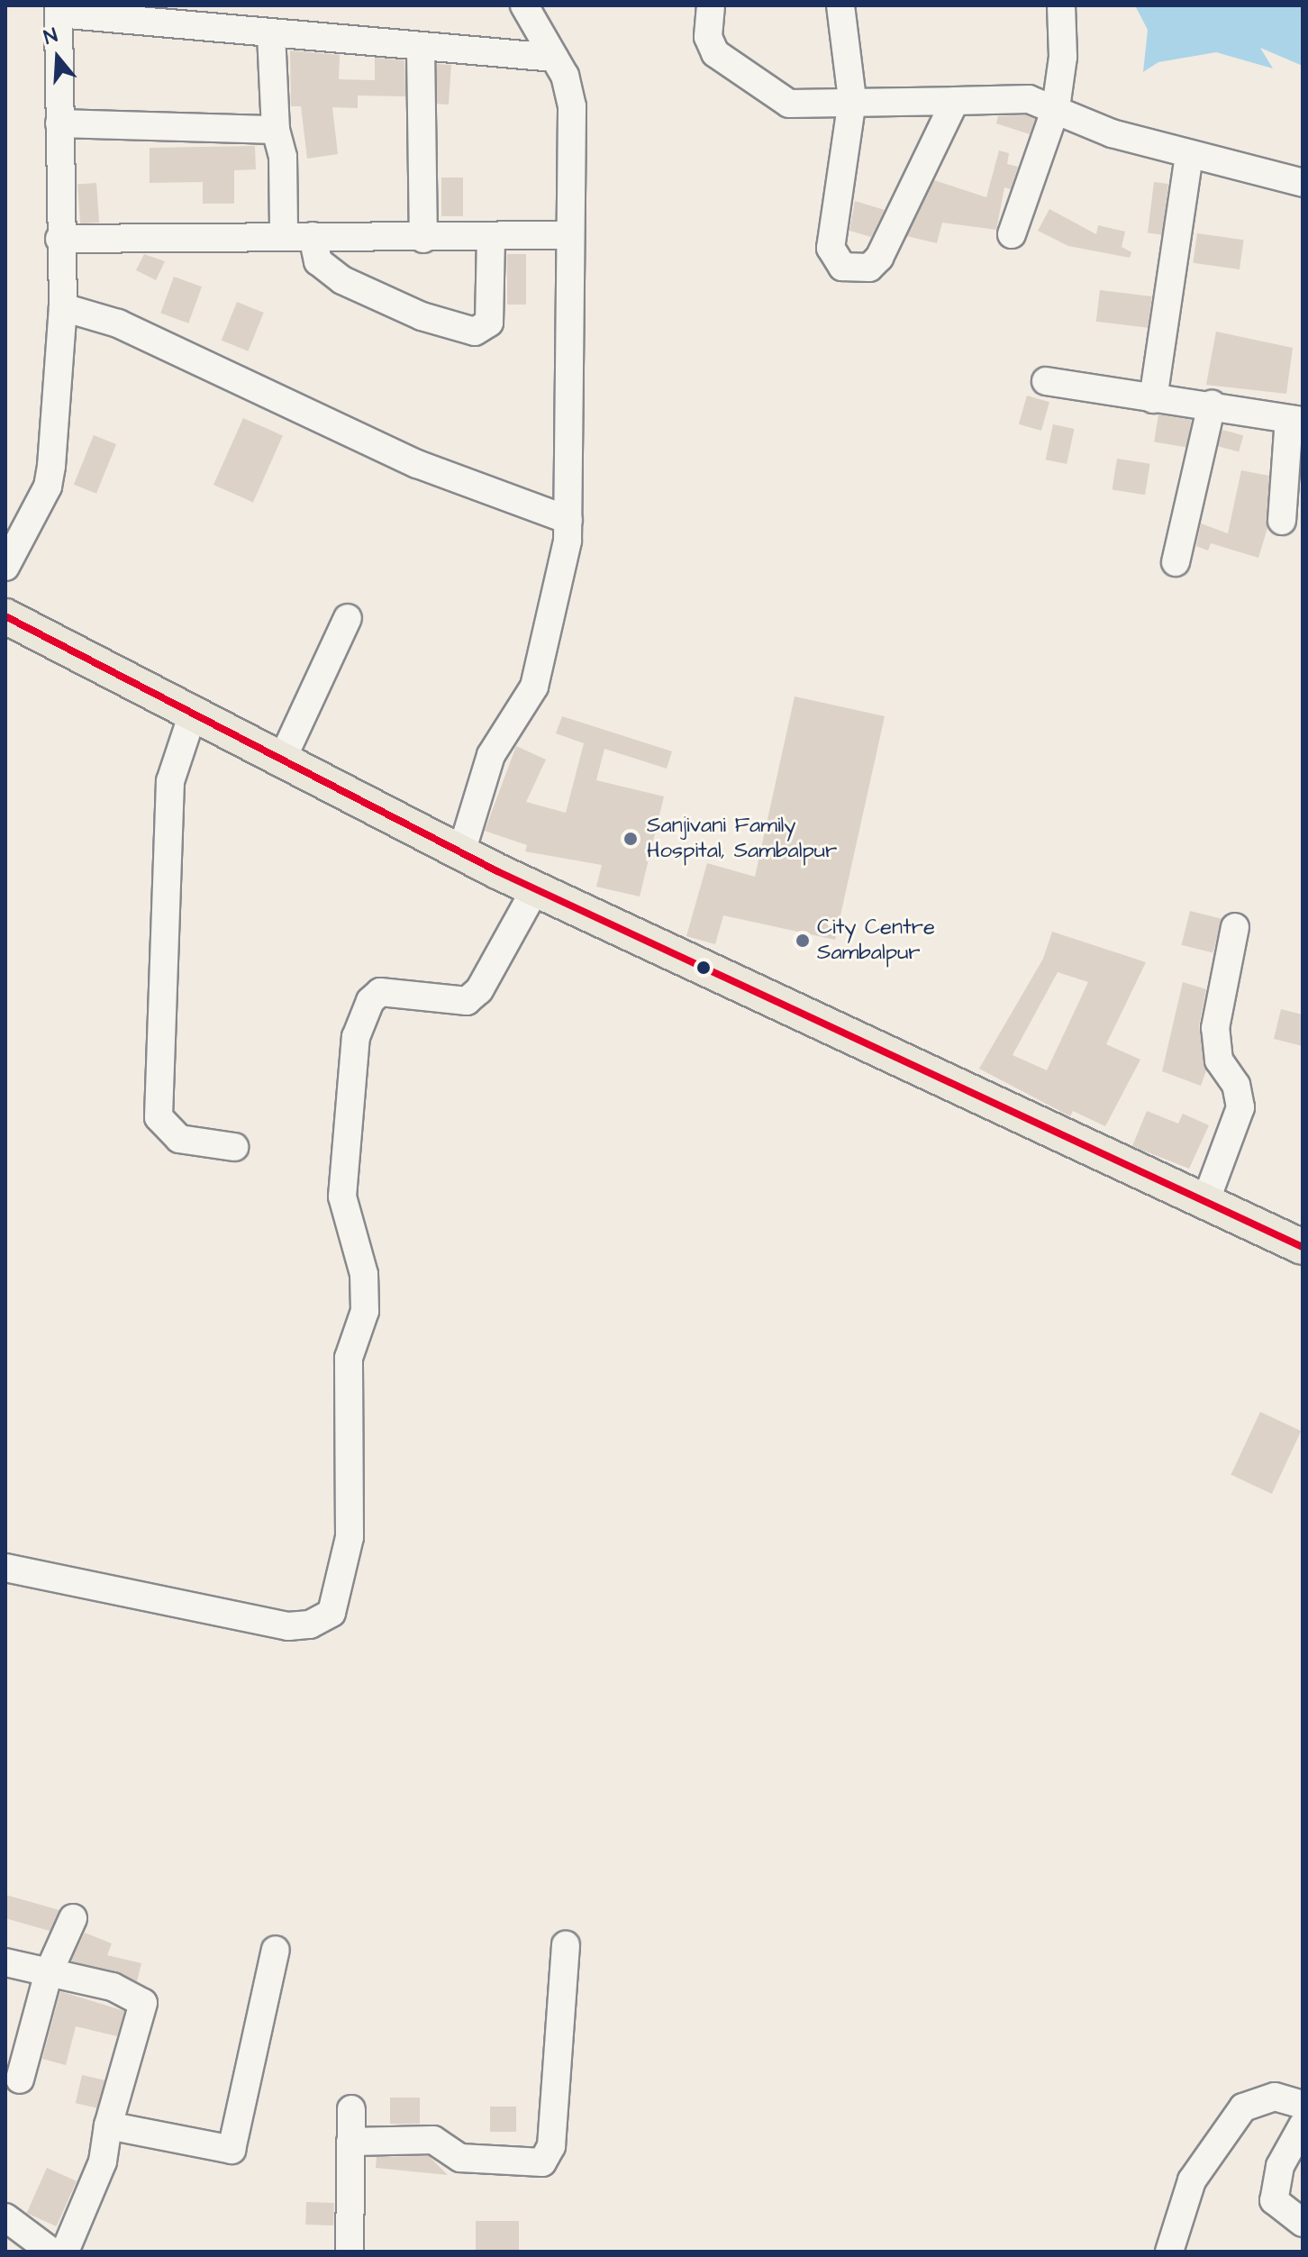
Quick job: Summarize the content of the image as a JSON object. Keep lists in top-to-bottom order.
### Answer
{
  "places": ["Sanjivani Family Hospital, Sambalpur", "City Centre Sambalpur"],
  "north": "top"
}
